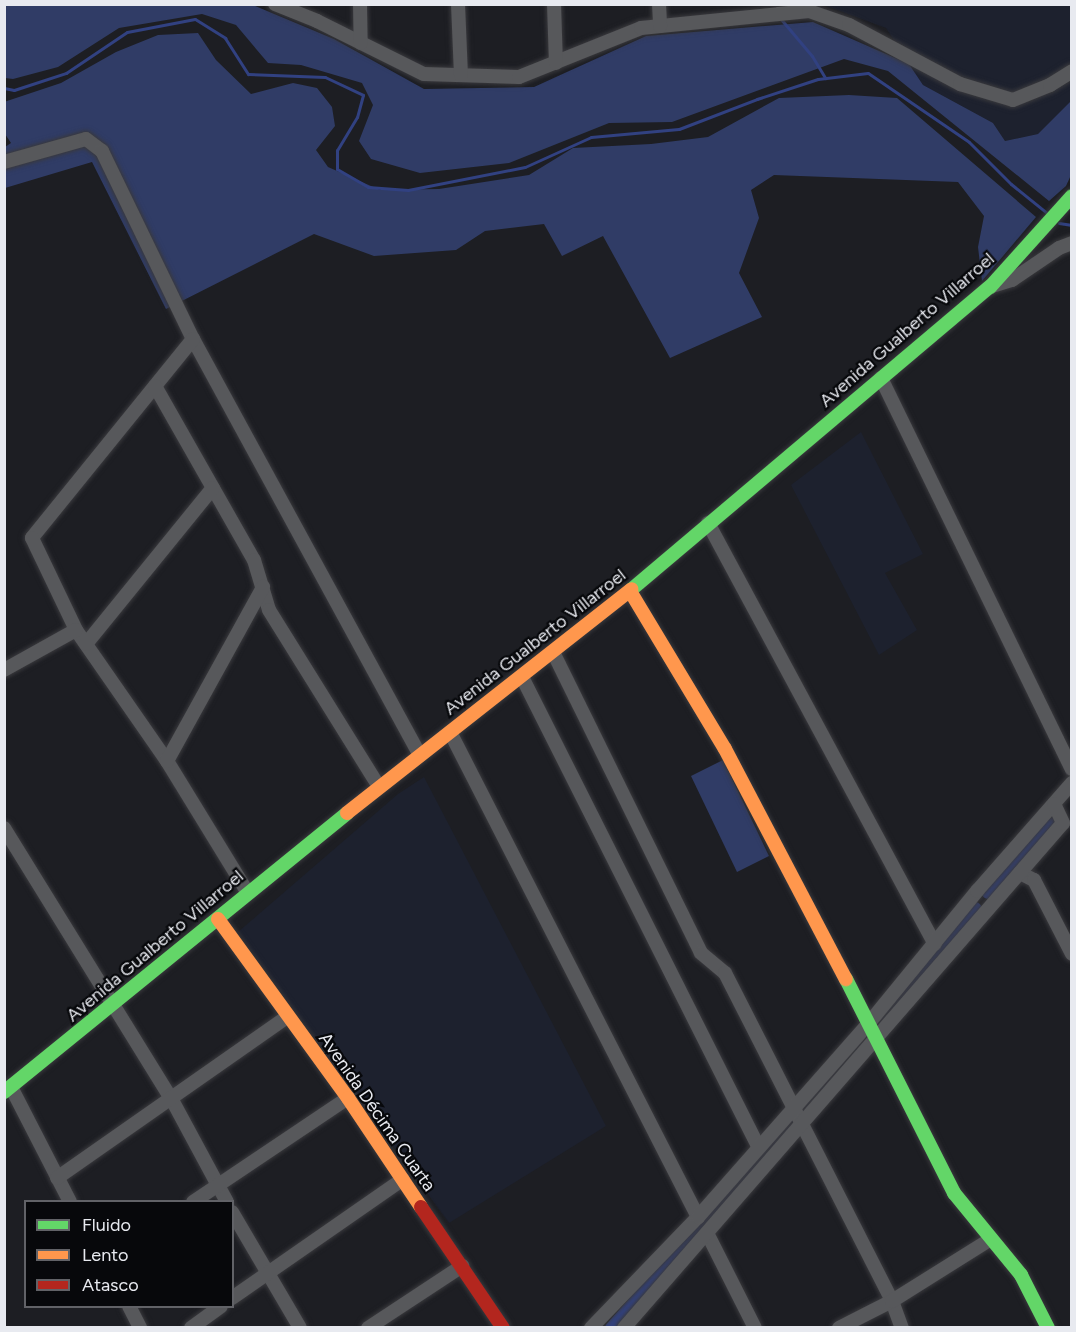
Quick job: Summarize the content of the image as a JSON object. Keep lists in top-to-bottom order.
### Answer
{
  "streets": {
    "main road": ["Avenida Gualberto Villarroel", "Avenida Décima Cuarta"]
  },
  "crossings": [
    ["Avenida Gualberto Villarroel", "Avenida Décima Cuarta"]
  ],
  "legend": ["Fluido", "Lento", "Atasco"]
}
